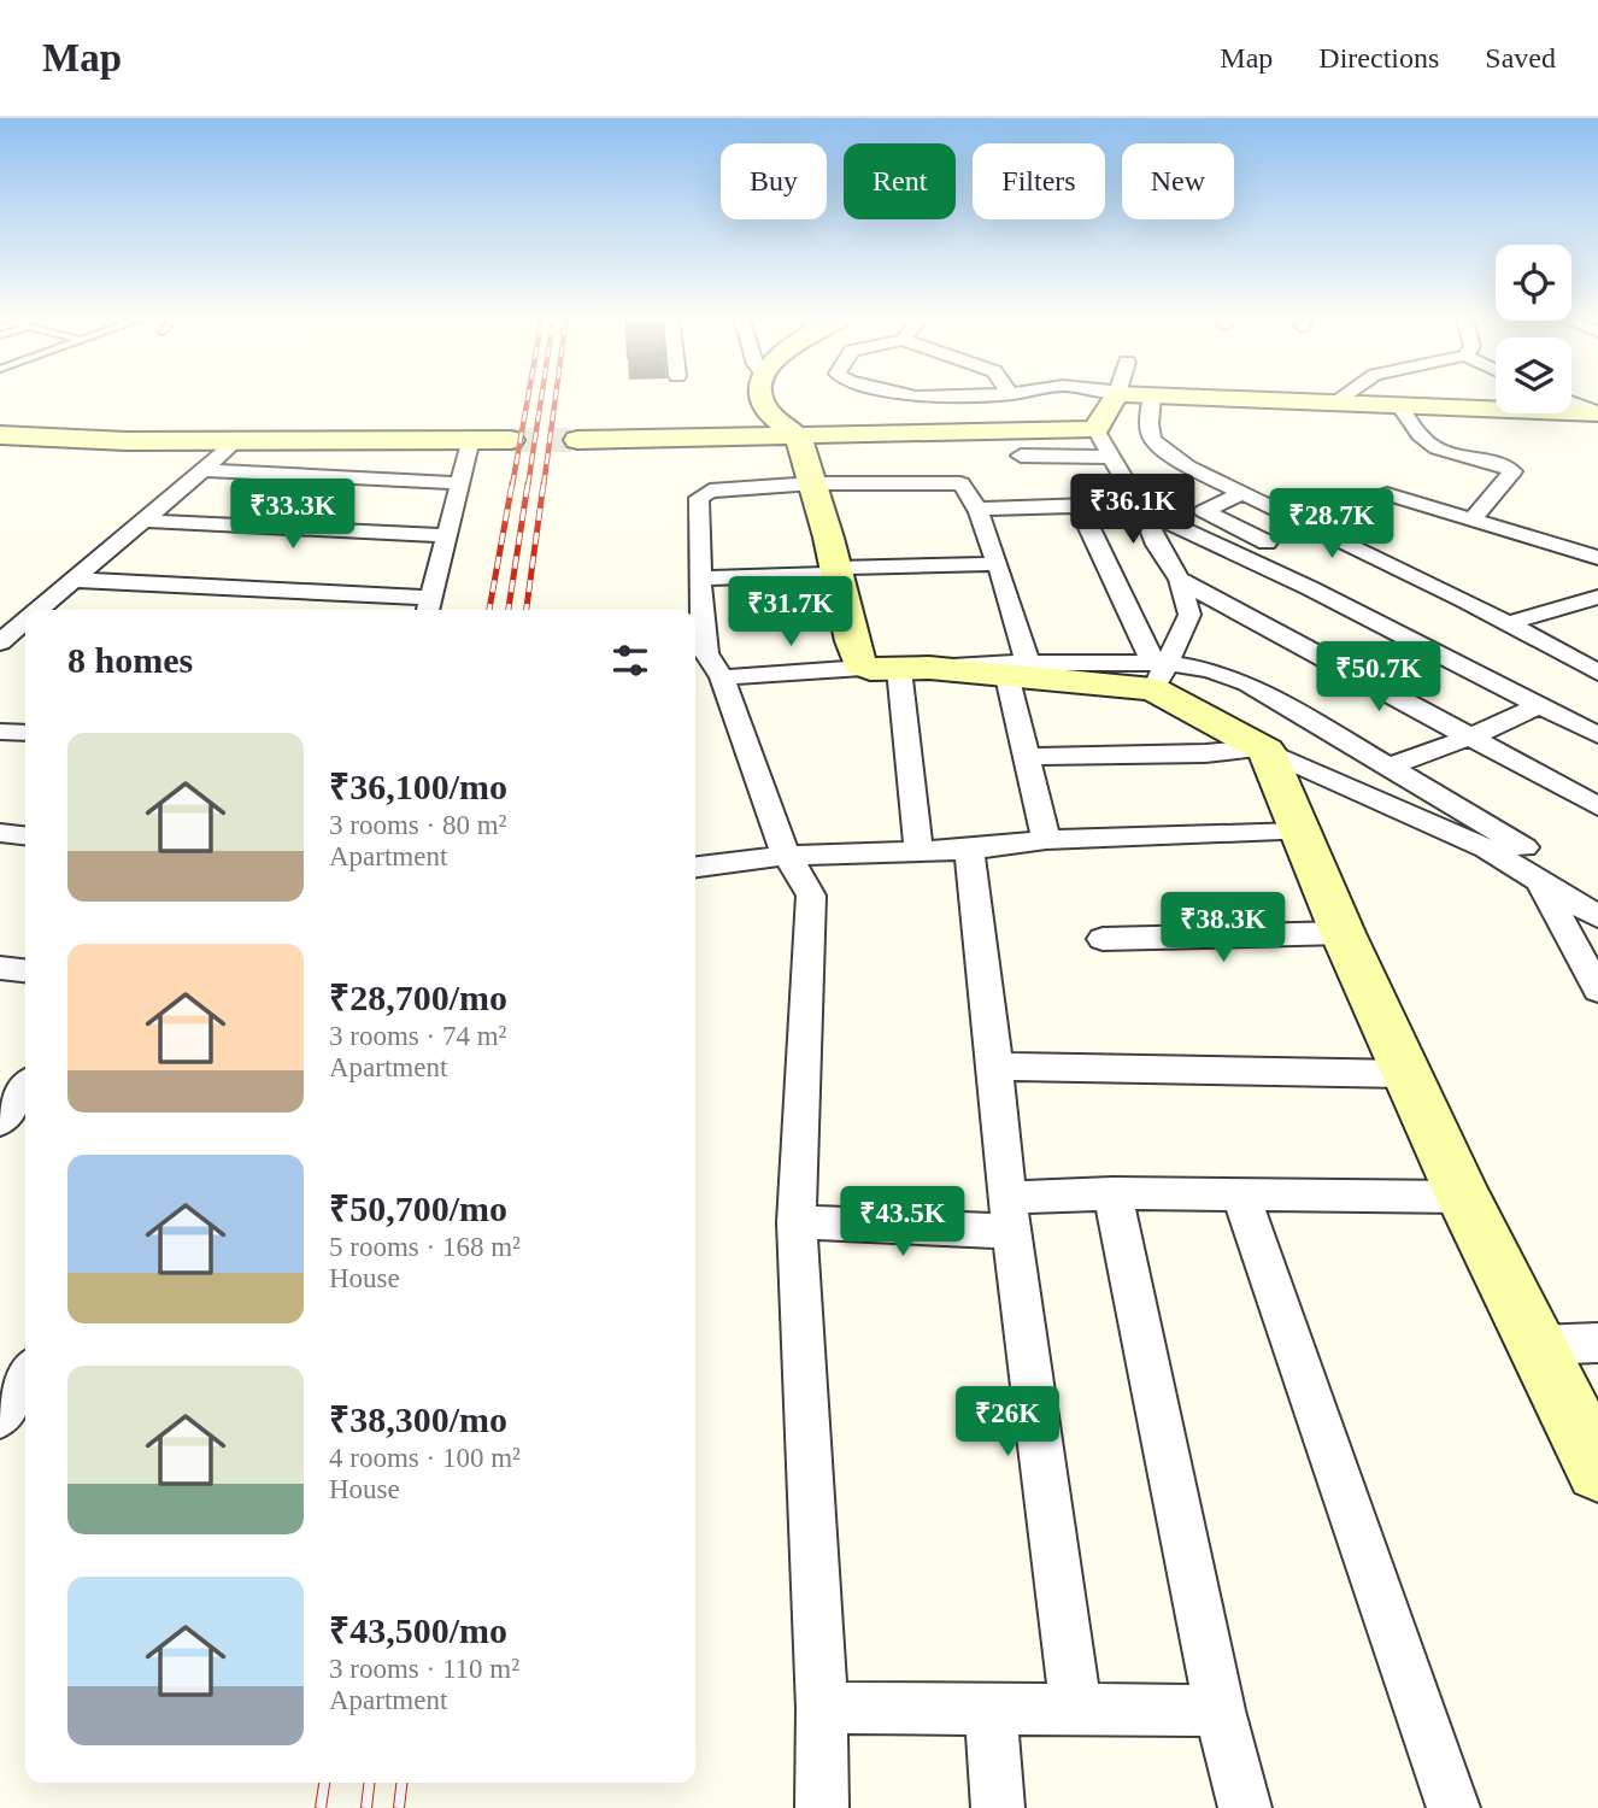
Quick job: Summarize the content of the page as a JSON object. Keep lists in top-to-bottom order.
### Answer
{
  "page": {
    "header": "Map",
    "nav": ["Map", "Directions", "Saved"],
    "chip": [
      "Buy",
      "Rent",
      "Filters",
      "New"
    ],
    "price": [
      "₹36.1K",
      "₹33.3K",
      "₹28.7K",
      "₹31.7K",
      "₹50.7K",
      "₹38.3K",
      "₹43.5K",
      "₹26K"
    ],
    "heading": "8 homes",
    "list": [
      {
        "name": "₹36,100/mo",
        "note": "3 rooms · 80 m² · Apartment"
      },
      {
        "name": "₹28,700/mo",
        "note": "3 rooms · 74 m² · Apartment"
      },
      {
        "name": "₹50,700/mo",
        "note": "5 rooms · 168 m² · House"
      },
      {
        "name": "₹38,300/mo",
        "note": "4 rooms · 100 m² · House"
      },
      {
        "name": "₹43,500/mo",
        "note": "3 rooms · 110 m² · Apartment"
      }
    ]
  }
}
